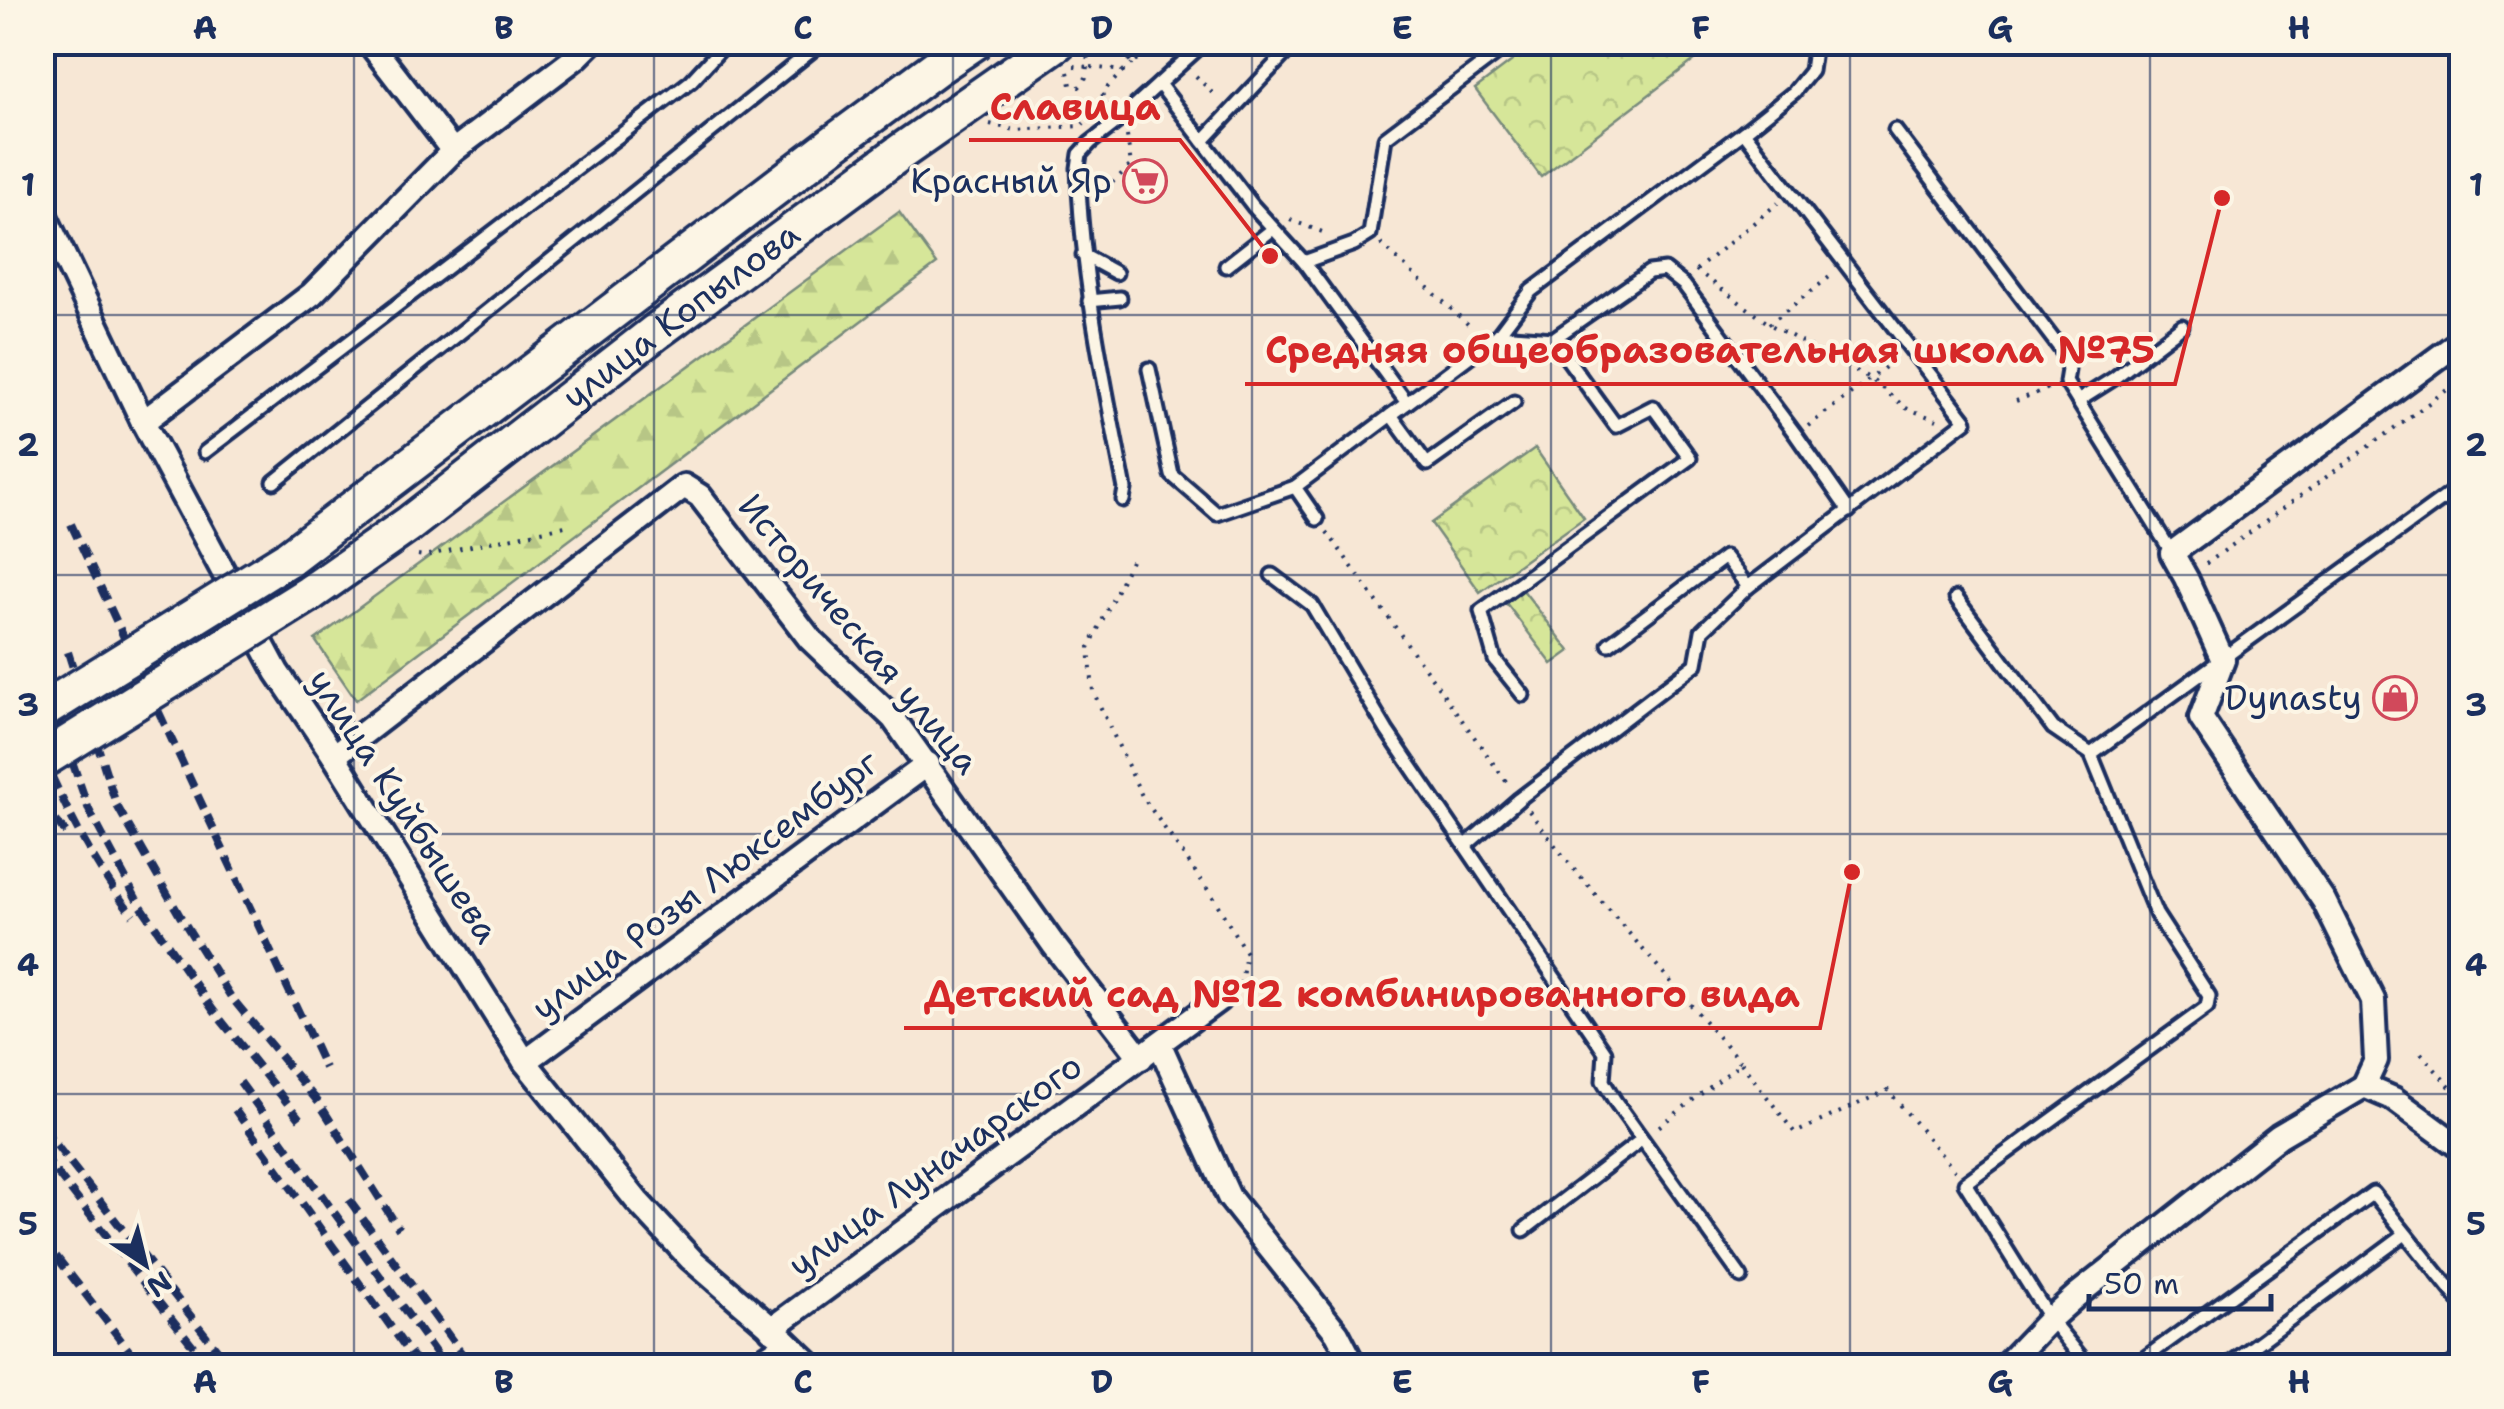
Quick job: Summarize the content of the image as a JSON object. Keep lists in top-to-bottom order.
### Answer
{
  "streets": {
    "main road": ["улица Копылова"],
    "street": [
      "Историческая улица",
      "улица Куйбышева",
      "улица Розы Люксембург",
      "улица Луначарского"
    ]
  },
  "crossings": [
    ["Историческая улица", "улица Куйбышева"],
    ["Историческая улица", "улица Розы Люксембург"],
    ["Историческая улица", "улица Луначарского"],
    ["улица Куйбышева", "улица Розы Люксембург"],
    ["улица Куйбышева", "улица Луначарского"]
  ],
  "places": {
    "supermarket": ["Красный Яр"],
    "other": ["Средняя общеобразовательная школа №75", "Славица", "Детский сад №12 комбинированного вида"],
    "shop": ["Dynasty"]
  },
  "scale_bar": "50 m",
  "north": "bottom right",
  "grid": {
    "columns": [
      "A",
      "B",
      "C",
      "D",
      "E",
      "F",
      "G",
      "H"
    ],
    "rows": [
      "1",
      "2",
      "3",
      "4",
      "5"
    ]
  }
}
